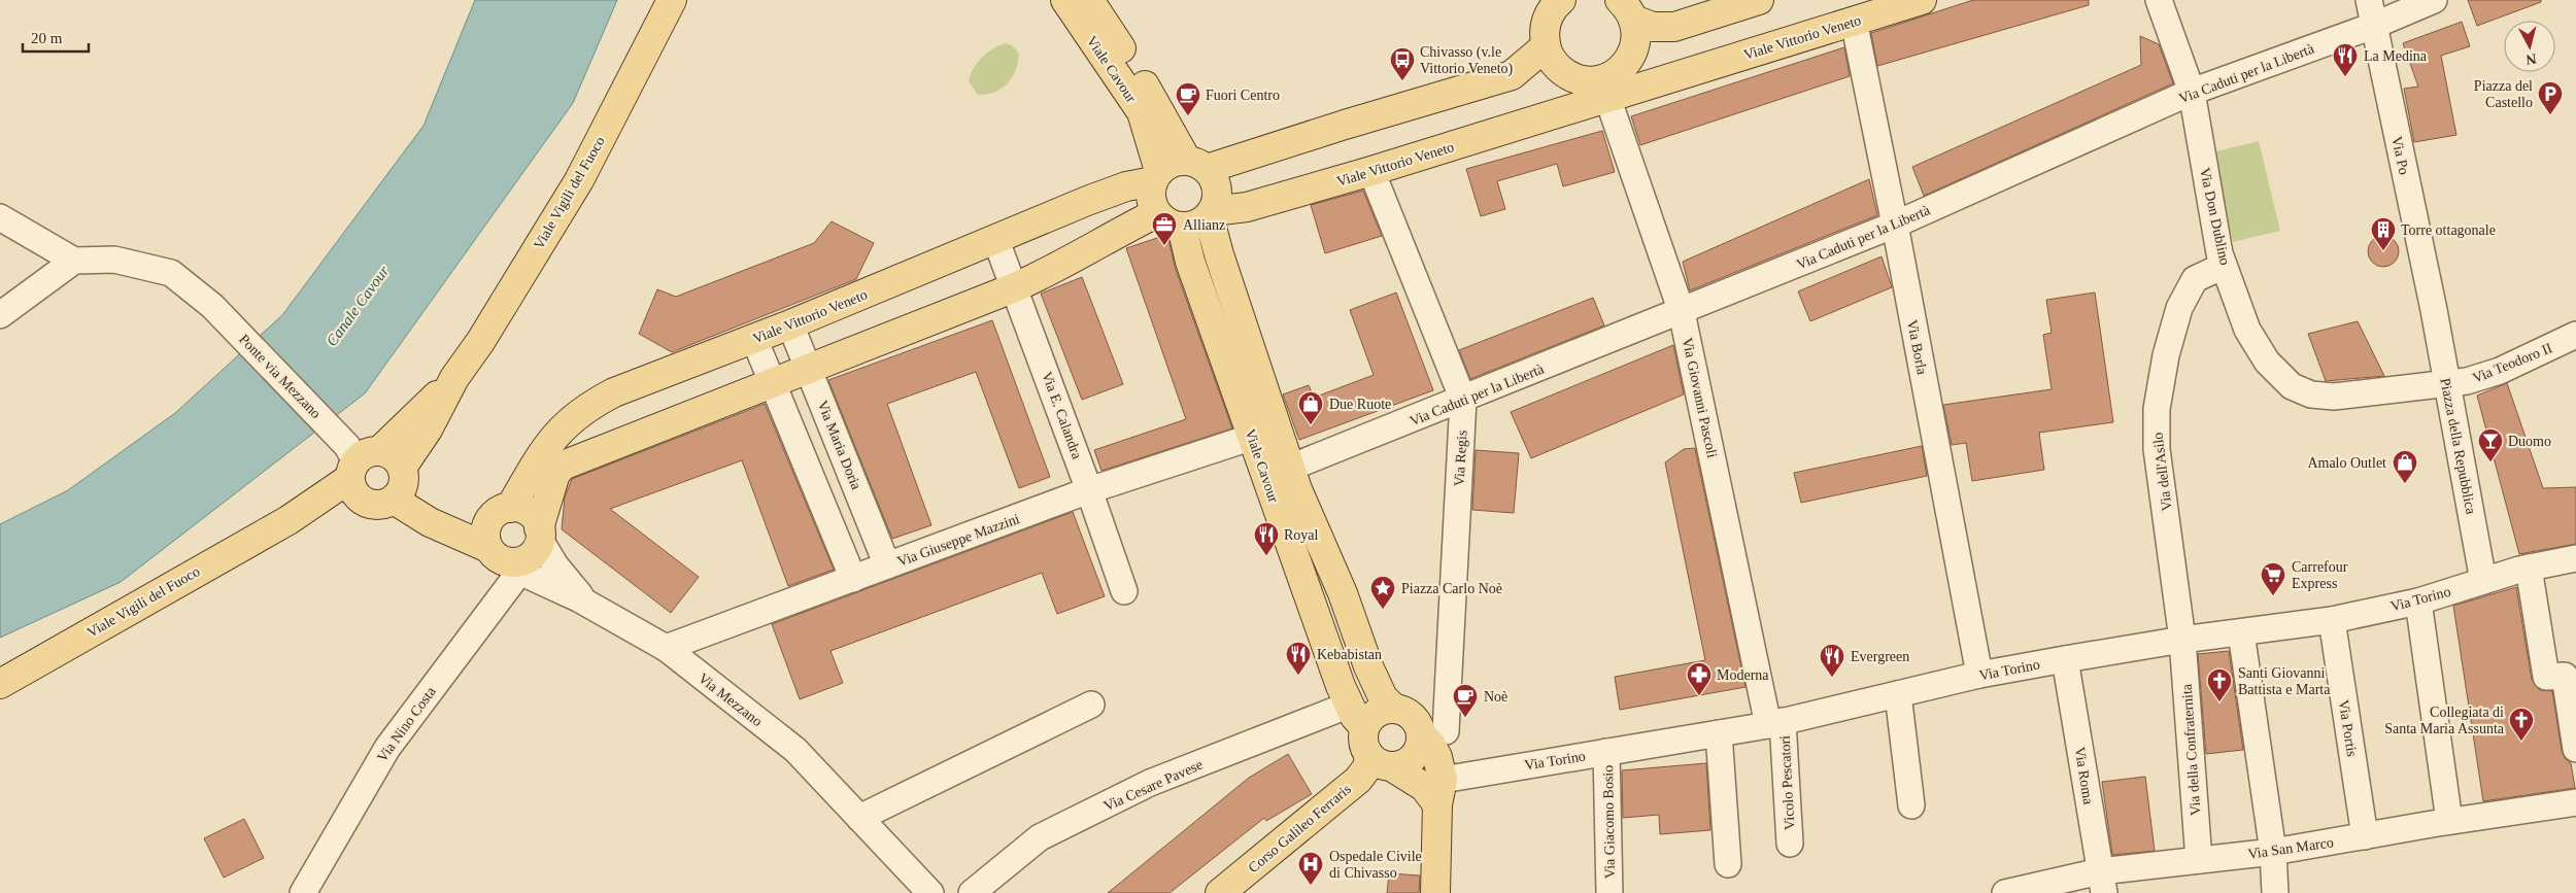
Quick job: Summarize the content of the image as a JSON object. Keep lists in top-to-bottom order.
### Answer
{
  "streets": {
    "main road": [
      "Viale Vittorio Veneto",
      "Viale Cavour",
      "Viale Vigili del Fuoco",
      "Via Mezzano",
      "Corso Galileo Ferraris"
    ],
    "street": [
      "Via Caduti per la Libertà",
      "Via Po",
      "Via Don Dublino",
      "Via Borla",
      "Via Teodoro II",
      "Ponte via Mezzano",
      "Via Giovanni Pascoli",
      "Via E. Calandra",
      "Via Maria Doria",
      "Piazza della Repubblica",
      "Via Regis",
      "Via dell'Asilo",
      "Via Giuseppe Mazzini",
      "Via Torino",
      "Via Nino Costa",
      "Via Portis",
      "Via della Confraternita",
      "Via Roma",
      "Vicolo Pescatori",
      "Via Cesare Pavese",
      "Via Giacomo Bosio",
      "Via San Marco"
    ]
  },
  "crossings": [
    ["Viale Vittorio Veneto", "Viale Cavour"],
    ["Viale Vittorio Veneto", "Via Borla"],
    ["Viale Vittorio Veneto", "Via Giovanni Pascoli"],
    ["Viale Vittorio Veneto", "Via E. Calandra"],
    ["Viale Vittorio Veneto", "Via Maria Doria"],
    ["Viale Vittorio Veneto", "Via Regis"],
    ["Viale Vittorio Veneto", "Via Mezzano"],
    ["Viale Vittorio Veneto", "Via Nino Costa"],
    ["Viale Cavour", "Via Caduti per la Libertà"],
    ["Viale Cavour", "Via Giuseppe Mazzini"],
    ["Viale Cavour", "Via Cesare Pavese"],
    ["Viale Cavour", "Corso Galileo Ferraris"],
    ["Via Caduti per la Libertà", "Via Po"],
    ["Via Caduti per la Libertà", "Via Don Dublino"],
    ["Via Caduti per la Libertà", "Via Borla"],
    ["Via Caduti per la Libertà", "Via Giovanni Pascoli"],
    ["Via Caduti per la Libertà", "Via Regis"],
    ["Via Po", "Piazza della Repubblica"],
    ["Viale Vigili del Fuoco", "Ponte via Mezzano"],
    ["Viale Vigili del Fuoco", "Via Mezzano"],
    ["Via Don Dublino", "Via Teodoro II"],
    ["Via Don Dublino", "Piazza della Repubblica"],
    ["Via Don Dublino", "Via dell'Asilo"],
    ["Via Borla", "Via Torino"],
    ["Via Teodoro II", "Piazza della Repubblica"],
    ["Via Giovanni Pascoli", "Via Torino"],
    ["Via Giovanni Pascoli", "Vicolo Pescatori"],
    ["Via E. Calandra", "Via Giuseppe Mazzini"],
    ["Via Maria Doria", "Via Giuseppe Mazzini"],
    ["Piazza della Repubblica", "Via Torino"],
    ["Via dell'Asilo", "Via Torino"],
    ["Via dell'Asilo", "Via della Confraternita"],
    ["Via Giuseppe Mazzini", "Via Mezzano"],
    ["Via Torino", "Via Portis"],
    ["Via Torino", "Via della Confraternita"],
    ["Via Torino", "Via Roma"],
    ["Via Torino", "Vicolo Pescatori"],
    ["Via Torino", "Via Giacomo Bosio"],
    ["Via Mezzano", "Via Nino Costa"],
    ["Via Portis", "Via San Marco"],
    ["Via della Confraternita", "Via San Marco"],
    ["Via Roma", "Via San Marco"]
  ],
  "water": ["Canale Cavour"],
  "places": {
    "restaurant": [
      "La Medina",
      "Royal",
      "Kebabistan",
      "Evergreen"
    ],
    "bus stop": ["Chivasso (v.le Vittorio Veneto)"],
    "parking": ["Piazza del Castello"],
    "cafe": ["Fuori Centro", "Noè"],
    "office": ["Allianz"],
    "building": ["Torre ottagonale"],
    "shop": ["Due Ruote", "Amalo Outlet"],
    "bar": ["Duomo"],
    "supermarket": ["Carrefour Express"],
    "place": ["Piazza Carlo Noè"],
    "pharmacy": ["Moderna"],
    "church": ["Santi Giovanni Battista e Marta", "Collegiata di Santa Maria Assunta"],
    "hospital": ["Ospedale Civile di Chivasso"]
  },
  "scale_bar": "20 m",
  "north": "bottom"
}
